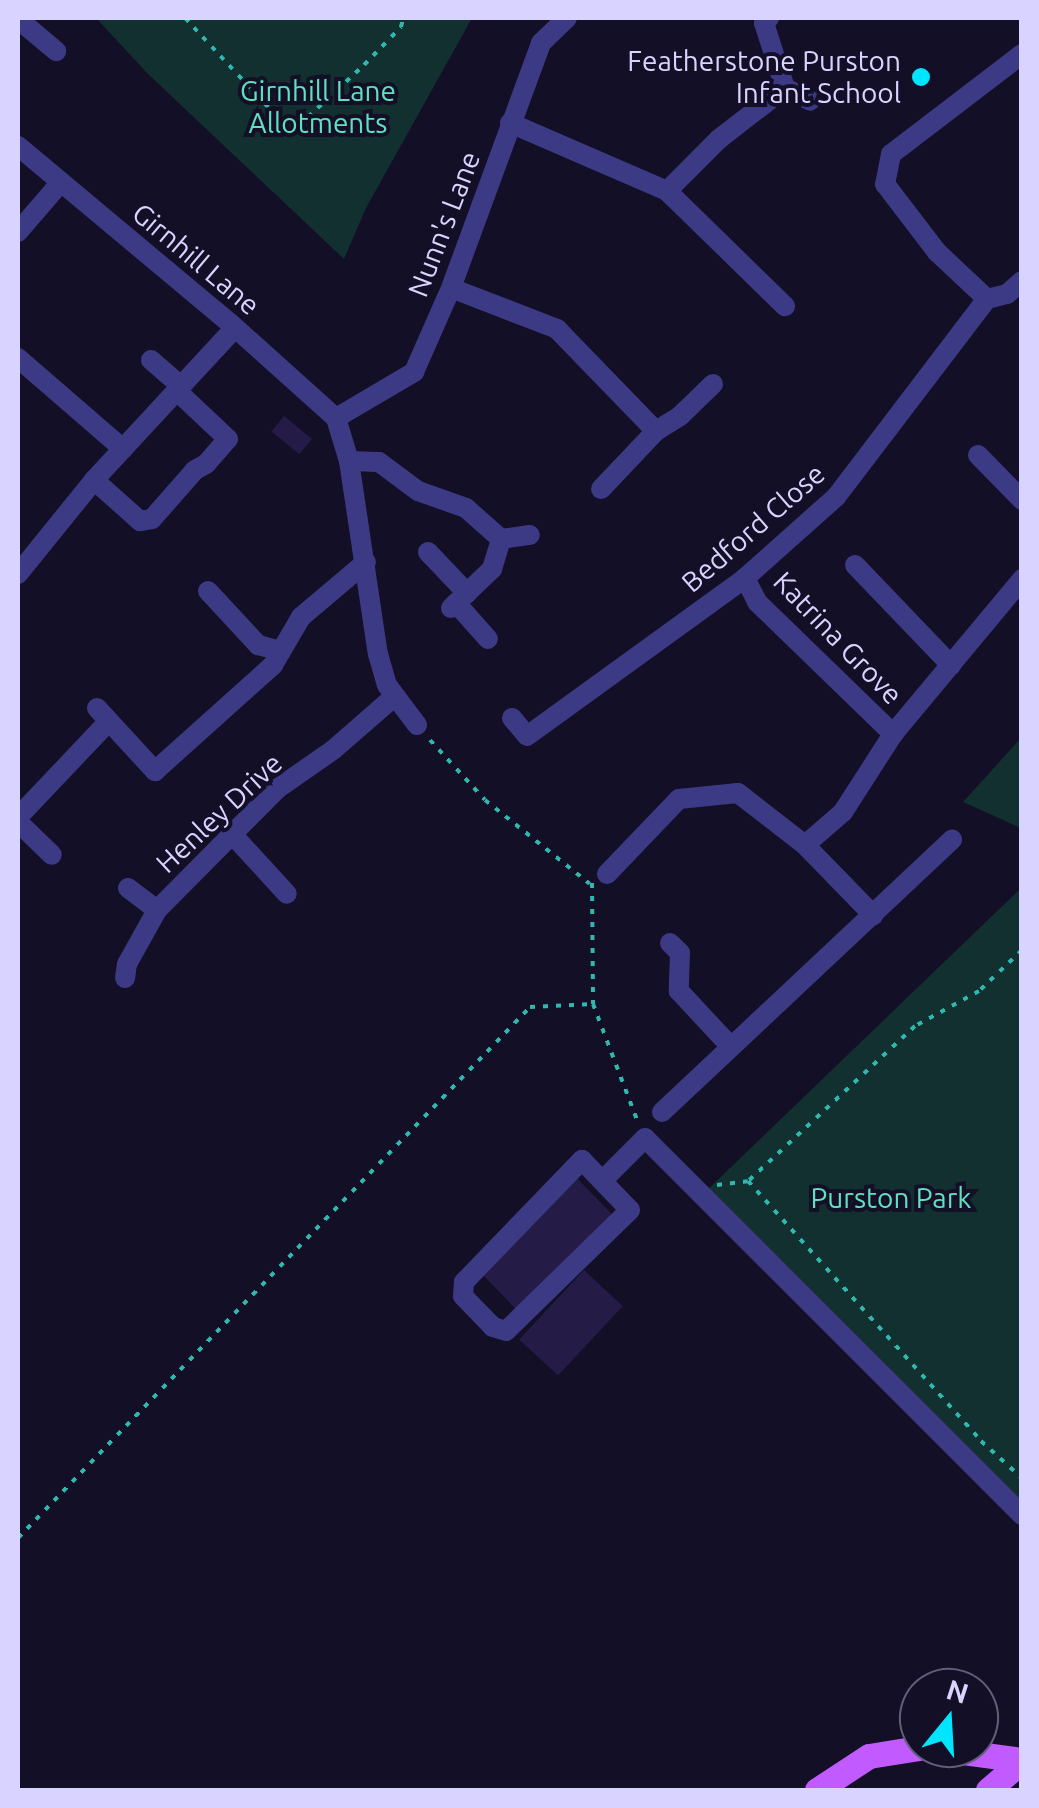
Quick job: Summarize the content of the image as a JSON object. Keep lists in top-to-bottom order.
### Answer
{
  "streets": {
    "street": [
      "Nunn's Lane",
      "Girnhill Lane",
      "Bedford Close",
      "Katrina Grove",
      "Henley Drive"
    ]
  },
  "crossings": [
    ["Nunn's Lane", "Girnhill Lane"],
    ["Bedford Close", "Katrina Grove"]
  ],
  "parks": ["Girnhill Lane Allotments", "Purston Park"],
  "places": ["Featherstone Purston Infant School"],
  "north": "top"
}
